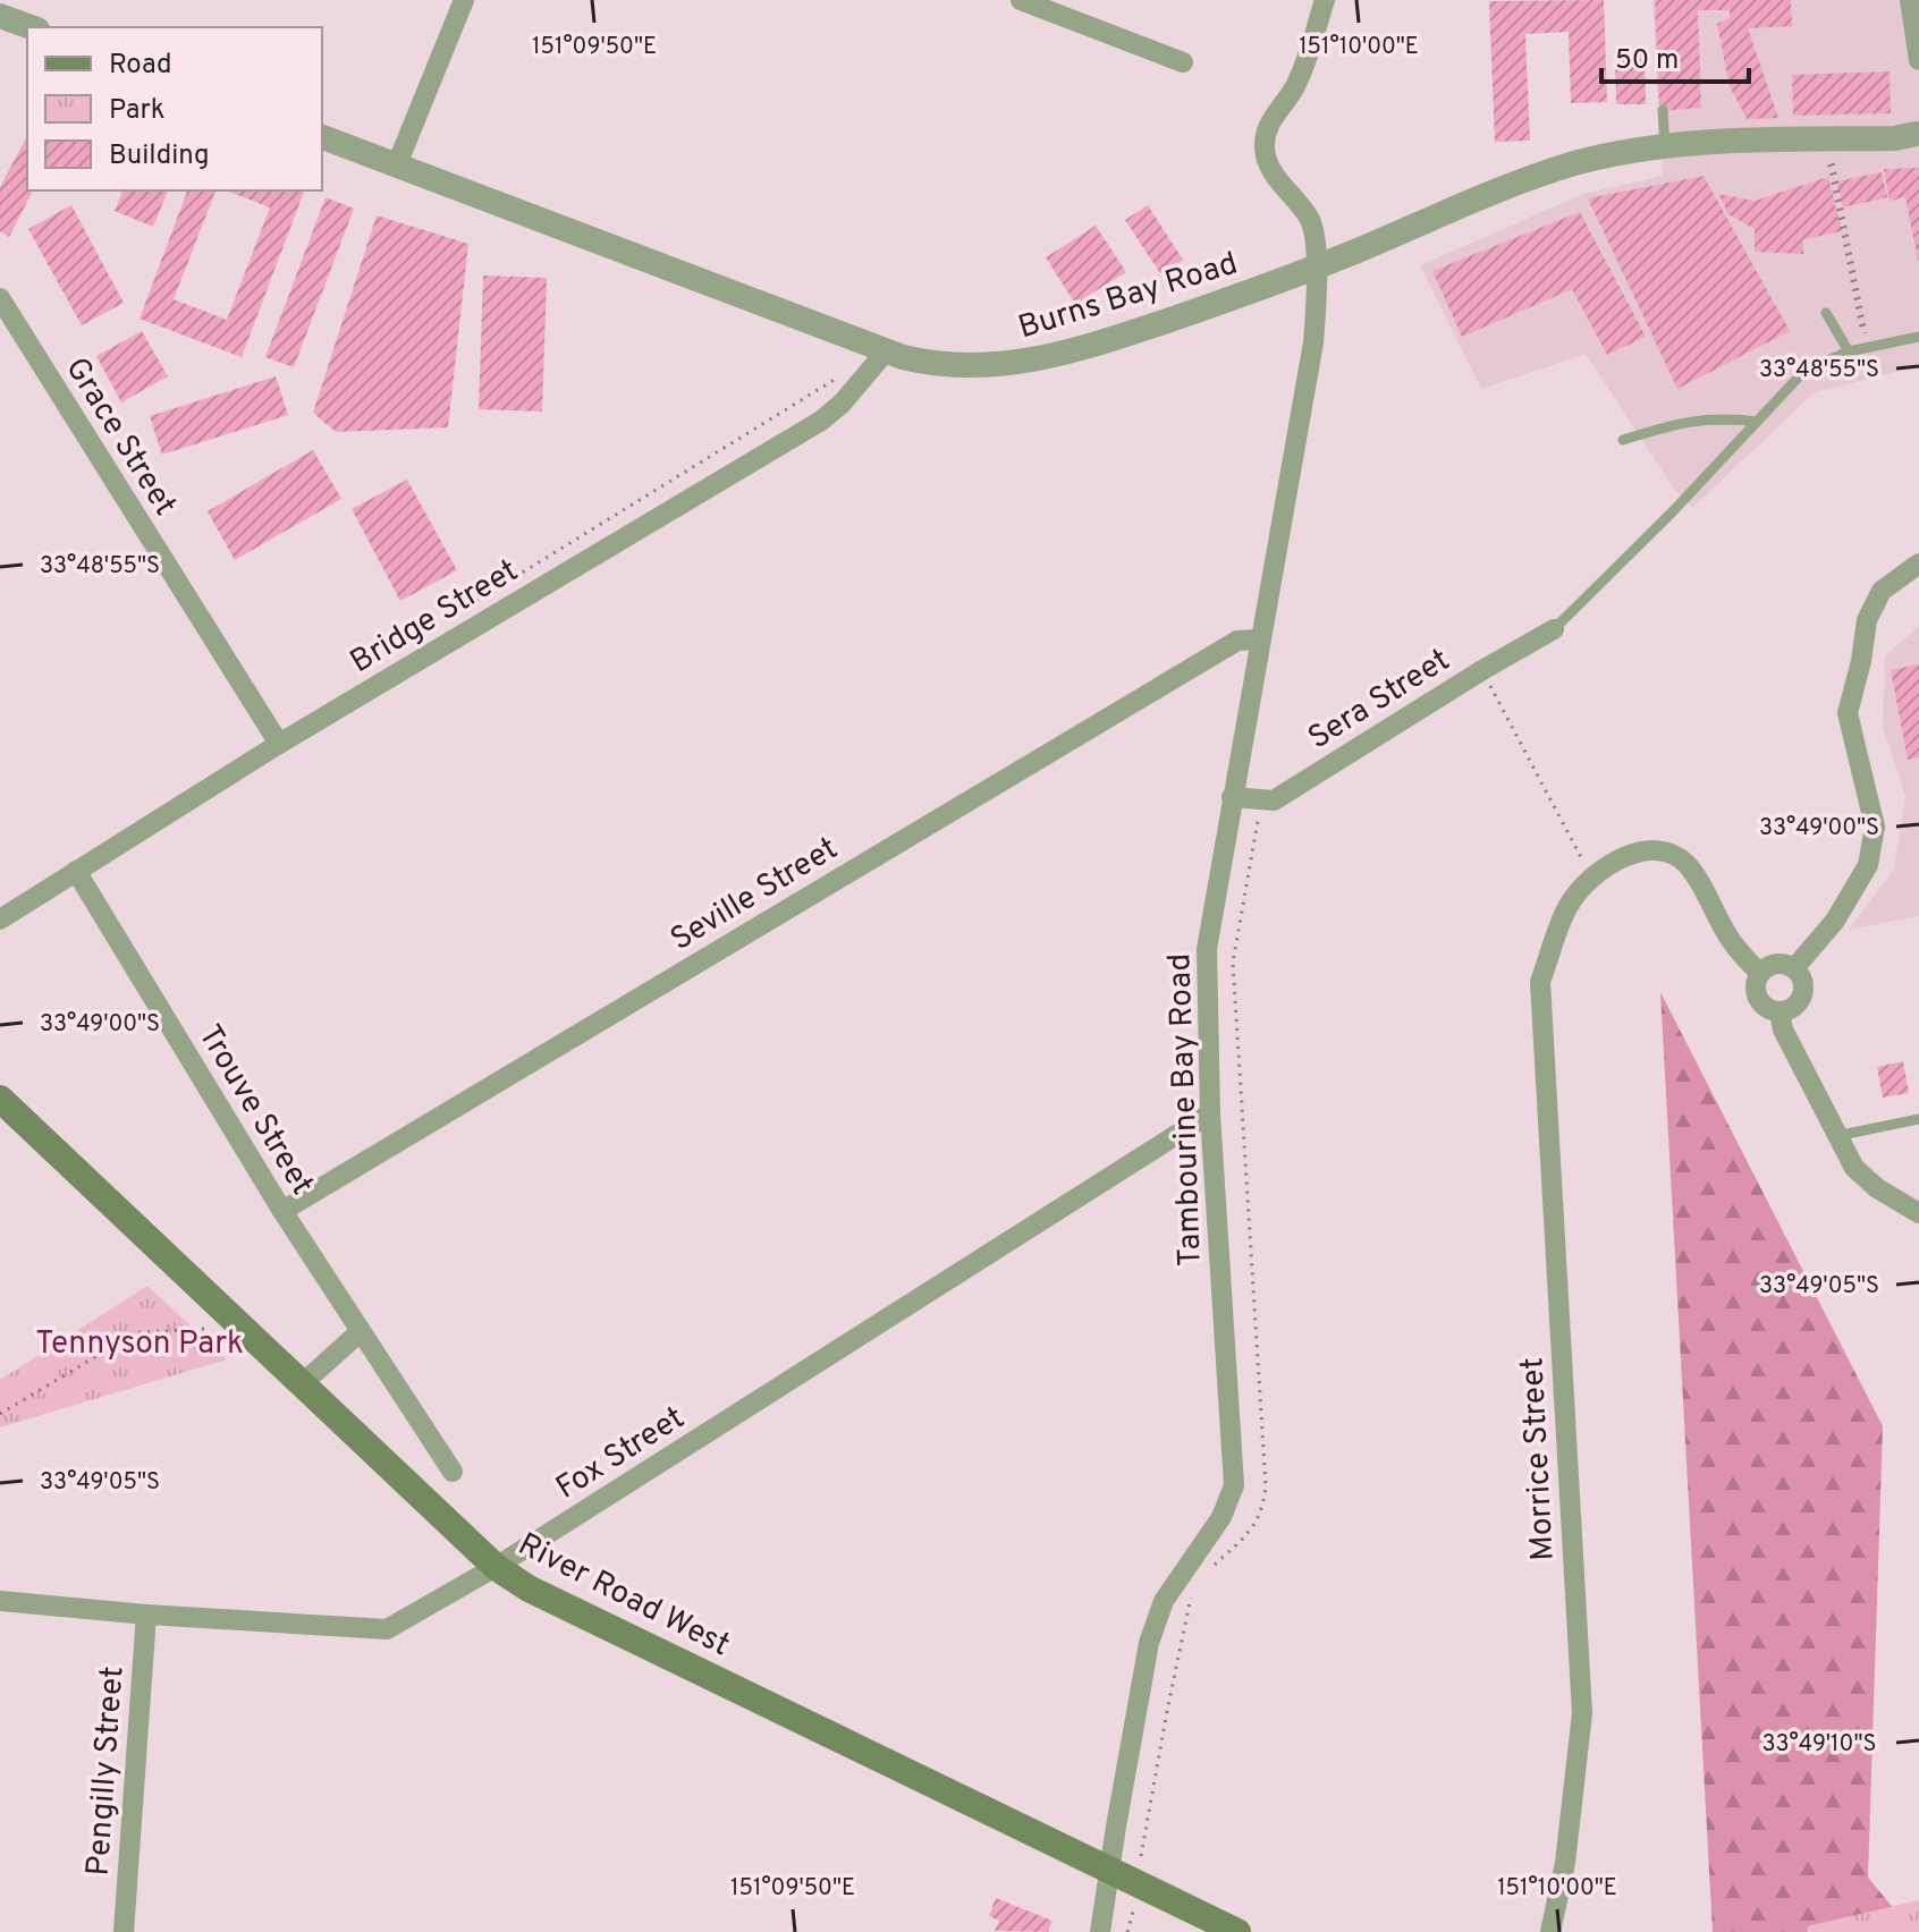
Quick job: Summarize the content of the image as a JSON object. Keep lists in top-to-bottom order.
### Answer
{
  "streets": {
    "main road": ["River Road West"],
    "street": [
      "Burns Bay Road",
      "Grace Street",
      "Bridge Street",
      "Sera Street",
      "Seville Street",
      "Trouve Street",
      "Tambourine Bay Road",
      "Fox Street",
      "Morrice Street",
      "Pengilly Street"
    ]
  },
  "crossings": [
    ["Burns Bay Road", "Bridge Street"],
    ["Burns Bay Road", "Tambourine Bay Road"],
    ["Grace Street", "Bridge Street"],
    ["Bridge Street", "Trouve Street"],
    ["Sera Street", "Tambourine Bay Road"],
    ["Seville Street", "Trouve Street"],
    ["Seville Street", "Tambourine Bay Road"],
    ["Tambourine Bay Road", "Fox Street"],
    ["Tambourine Bay Road", "River Road West"],
    ["Fox Street", "River Road West"],
    ["Fox Street", "Pengilly Street"]
  ],
  "parks": ["Tennyson Park"],
  "legend": ["Road", "Park", "Building"],
  "scale_bar": "50 m",
  "coordinates": [
    "151°09'50\"E",
    "151°10'00\"E",
    "33°48'55\"S",
    "33°49'00\"S",
    "33°49'05\"S",
    "33°49'10\"S"
  ]
}
